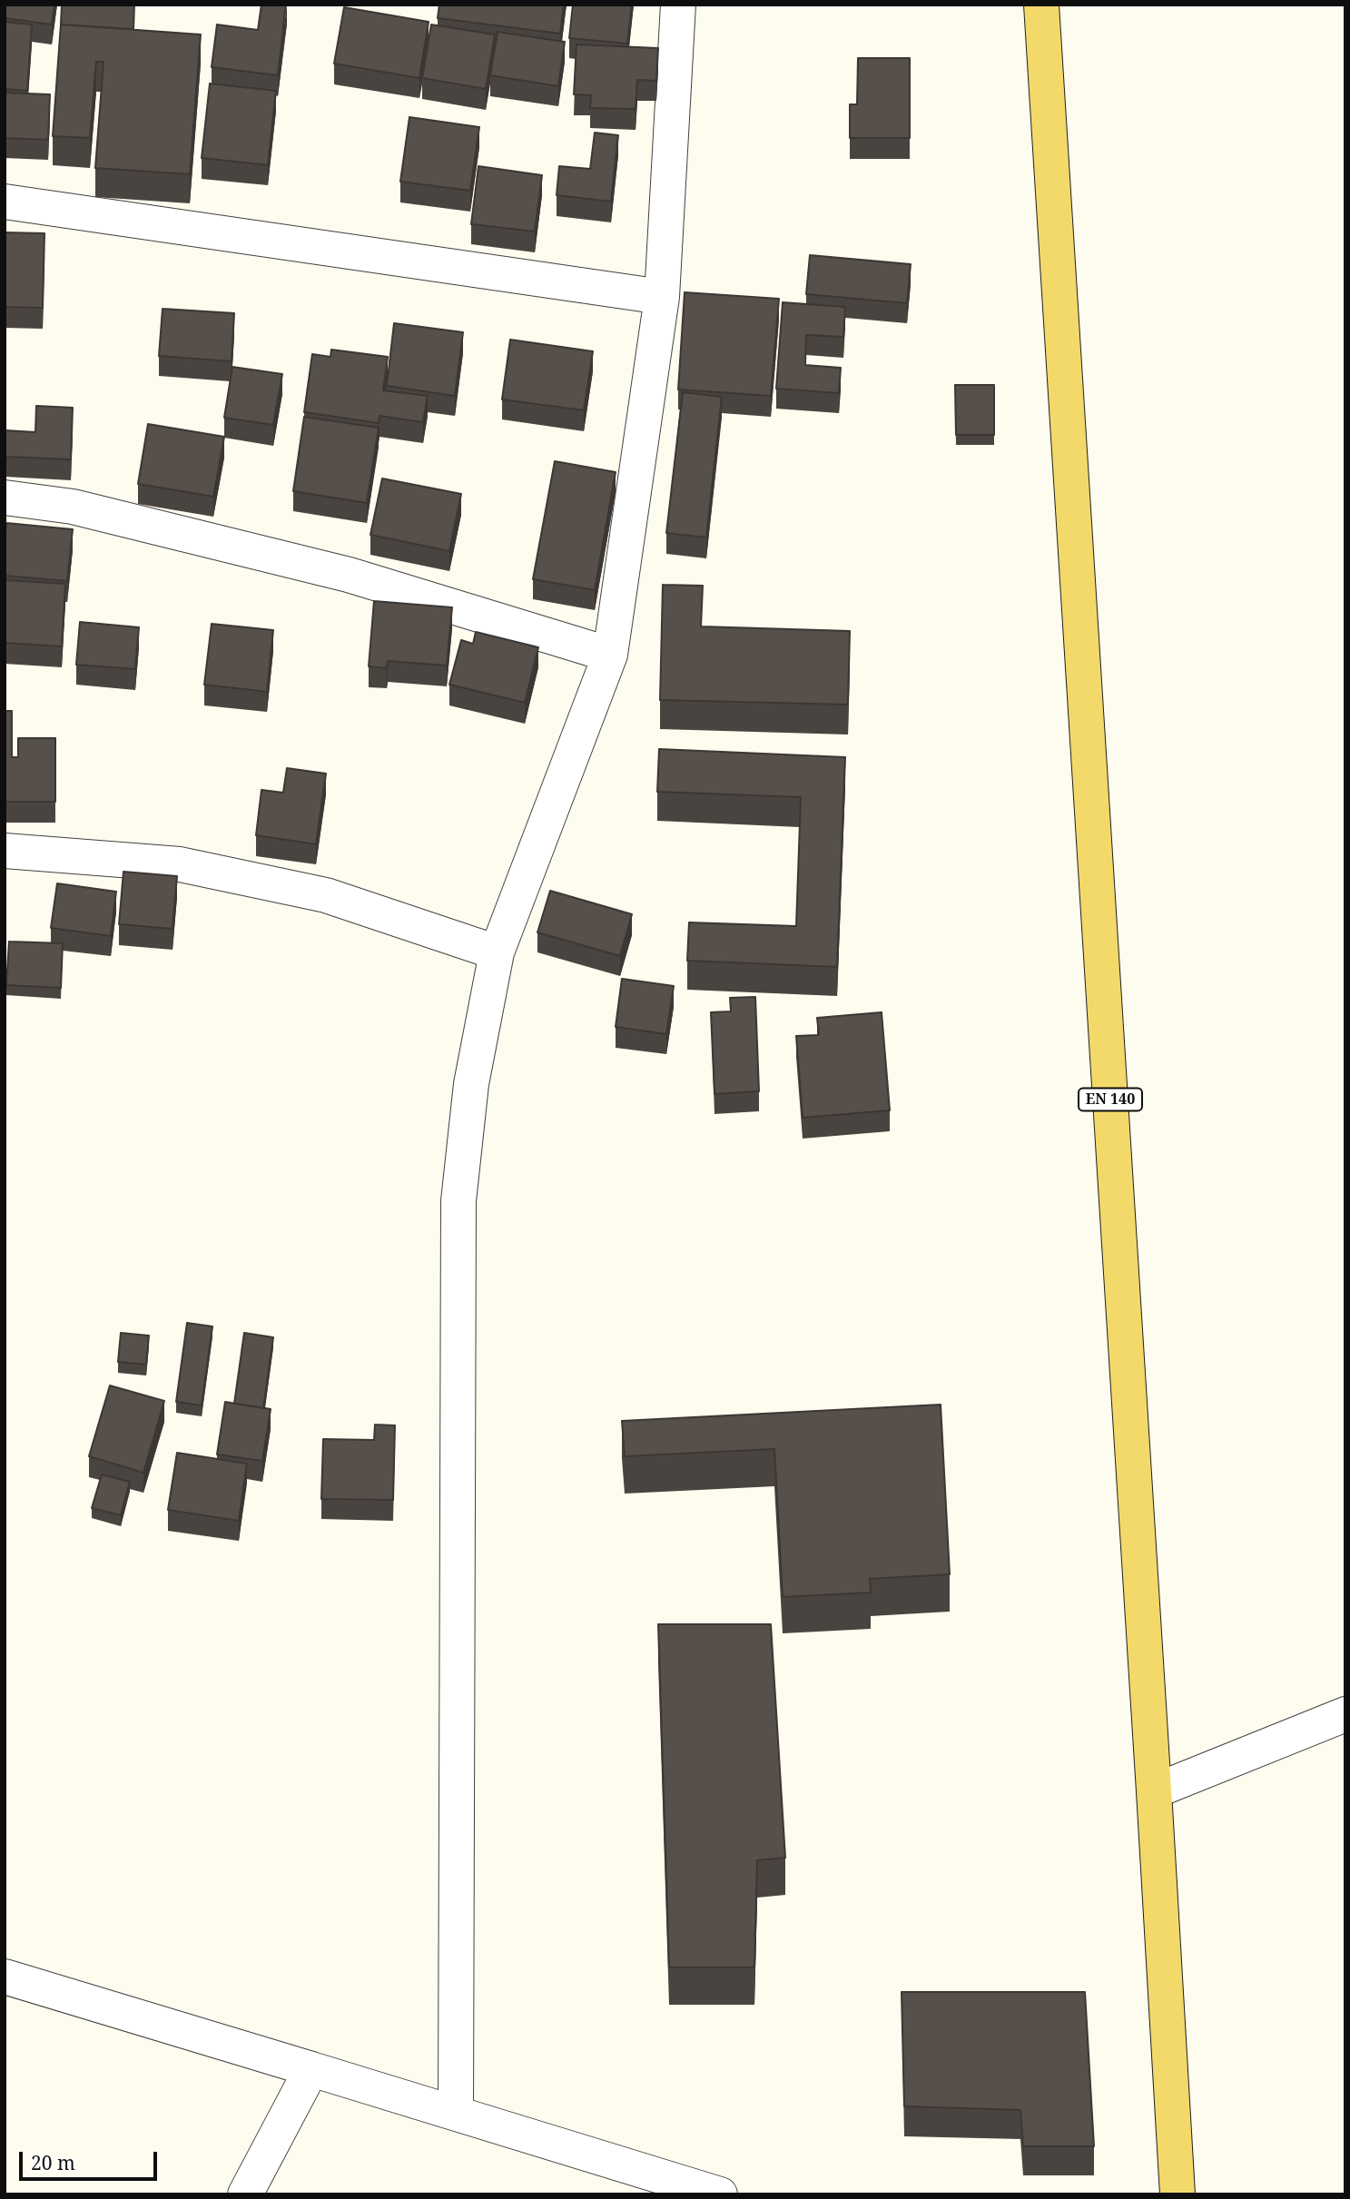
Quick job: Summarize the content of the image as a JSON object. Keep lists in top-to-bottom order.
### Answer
{
  "streets": {
    "main road": ["EN 140"]
  },
  "scale_bar": "20 m"
}
